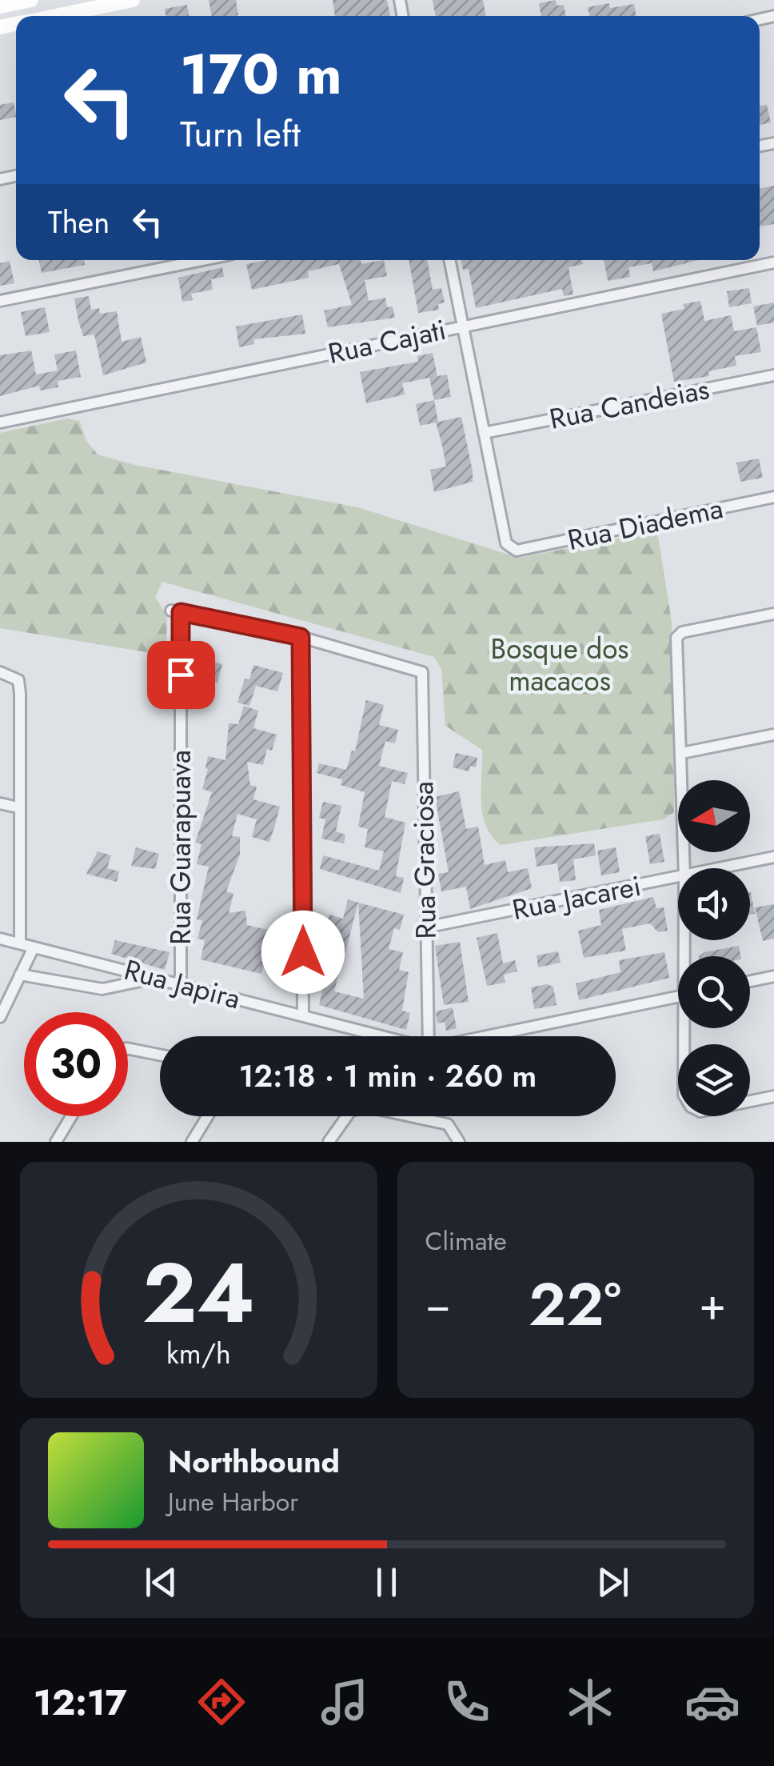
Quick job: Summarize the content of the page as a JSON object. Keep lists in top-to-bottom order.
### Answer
{
  "streets": {
    "street": [
      "Rua Cajati",
      "Rua Candeias",
      "Rua Diadema",
      "Rua Guarapuava",
      "Rua Graciosa",
      "Rua Jacarei",
      "Rua Japira"
    ]
  },
  "crossings": [
    ["Rua Candeias", "Rua Diadema"],
    ["Rua Guarapuava", "Rua Graciosa"],
    ["Rua Guarapuava", "Rua Japira"],
    ["Rua Graciosa", "Rua Jacarei"]
  ],
  "parks": ["Bosque dos macacos"],
  "north": "left",
  "page": {
    "turn": ["170 m", "Turn left"],
    "then": "Then",
    "limit": "30",
    "trip": "12:18 · 1 min · 260 m",
    "tile": "Climate",
    "heat": ["−", "22°", "+"],
    "song": ["Northbound", "June Harbor"],
    "tabs": "12:17",
    "gauge": ["24", "km/h"]
  }
}
